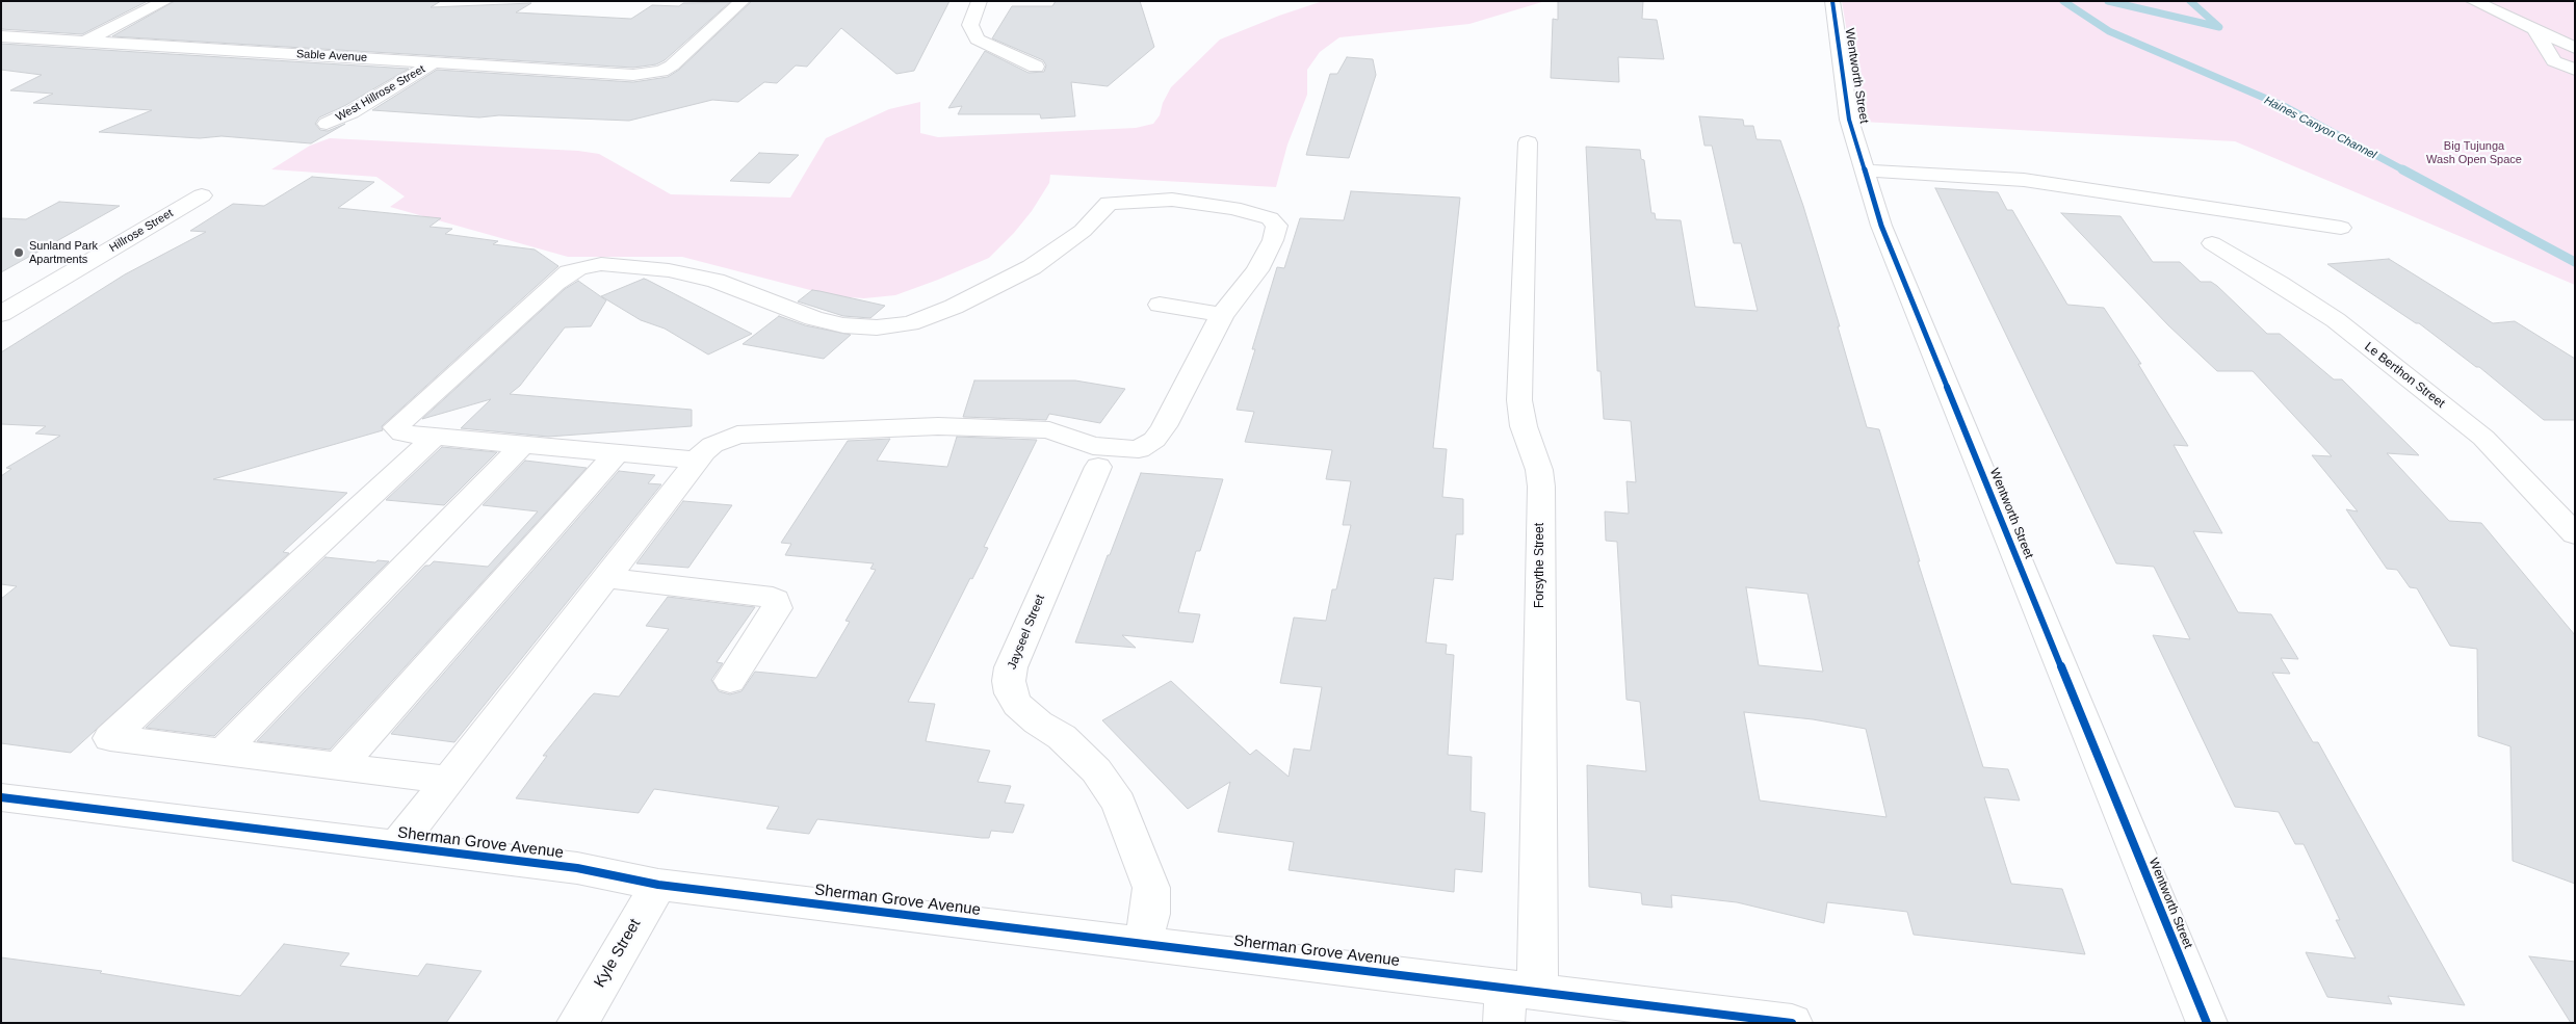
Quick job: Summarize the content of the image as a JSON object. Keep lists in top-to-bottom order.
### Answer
{
  "streets": {
    "street": [
      "Sable Avenue",
      "Wentworth Street",
      "West Hillrose Street",
      "Hillrose Street",
      "Le Berthon Street",
      "Forsythe Street",
      "Jayseel Street",
      "Sherman Grove Avenue",
      "Kyle Street"
    ]
  },
  "crossings": [
    ["Sable Avenue", "West Hillrose Street"],
    ["Forsythe Street", "Sherman Grove Avenue"],
    ["Jayseel Street", "Sherman Grove Avenue"],
    ["Sherman Grove Avenue", "Kyle Street"]
  ],
  "water": ["Haines Canyon Channel"],
  "parks": ["Big Tujunga Wash Open Space"],
  "places": ["Sunland Park Apartments"]
}
